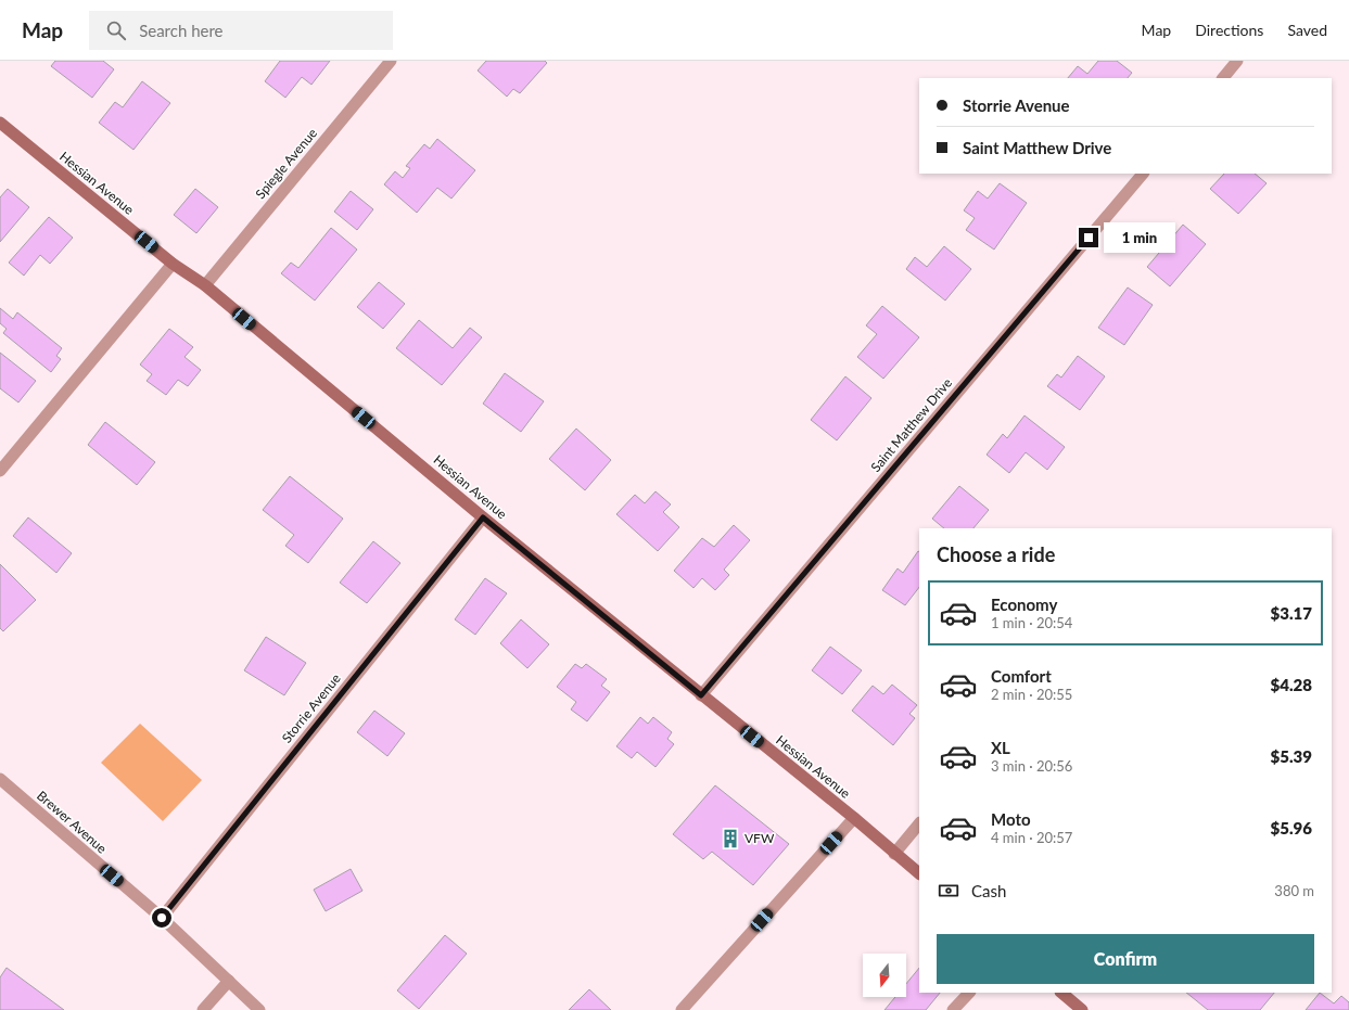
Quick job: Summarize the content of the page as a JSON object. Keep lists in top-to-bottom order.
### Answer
{
  "streets": {
    "main road": ["Hessian Avenue"],
    "street": [
      "Spiegle Avenue",
      "Saint Matthew Drive",
      "Storrie Avenue",
      "Brewer Avenue"
    ]
  },
  "crossings": [
    ["Spiegle Avenue", "Hessian Avenue"],
    ["Hessian Avenue", "Saint Matthew Drive"],
    ["Hessian Avenue", "Storrie Avenue"],
    ["Storrie Avenue", "Brewer Avenue"]
  ],
  "places": {
    "building": ["VFW"]
  },
  "north": "bottom",
  "page": {
    "header": "Map",
    "search": "Search here",
    "nav": ["Map", "Directions", "Saved"],
    "banner": ["Storrie Avenue", "Saint Matthew Drive"],
    "bubble": "1 min",
    "heading": "Choose a ride",
    "list": [
      {
        "name": "Economy",
        "note": "1 min · 20:54",
        "value": "$3.17"
      },
      {
        "name": "Comfort",
        "note": "2 min · 20:55",
        "value": "$4.28"
      },
      {
        "name": "XL",
        "note": "3 min · 20:56",
        "value": "$5.39"
      },
      {
        "name": "Moto",
        "note": "4 min · 20:57",
        "value": "$5.96"
      }
    ],
    "pay": ["Cash", "380 m"],
    "buttons": "Confirm"
  }
}
